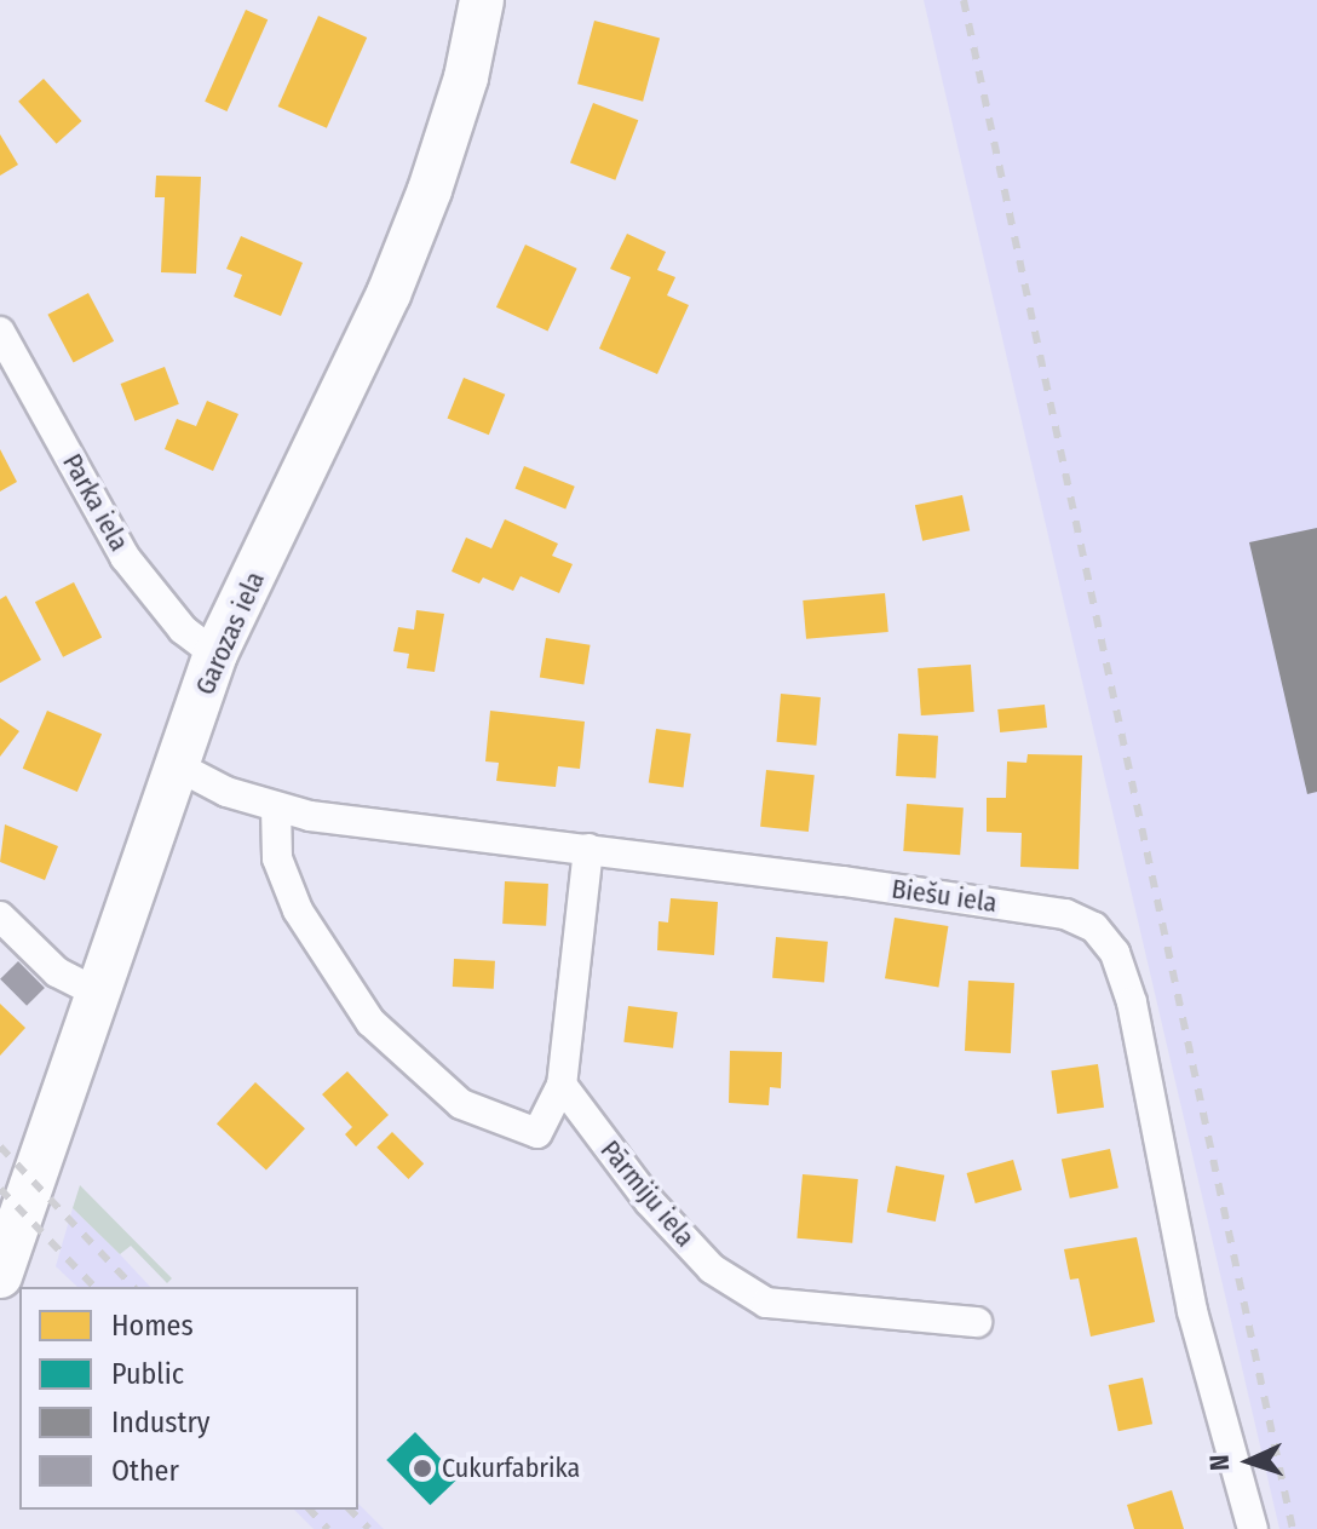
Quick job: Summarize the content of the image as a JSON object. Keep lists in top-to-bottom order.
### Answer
{
  "streets": {
    "main road": ["Garozas iela"],
    "street": ["Parka iela", "Biešu iela", "Pārmiju iela"]
  },
  "crossings": [
    ["Parka iela", "Garozas iela"],
    ["Garozas iela", "Biešu iela"]
  ],
  "places": ["Cukurfabrika"],
  "legend": [
    "Homes",
    "Public",
    "Industry",
    "Other"
  ],
  "north": "left"
}
